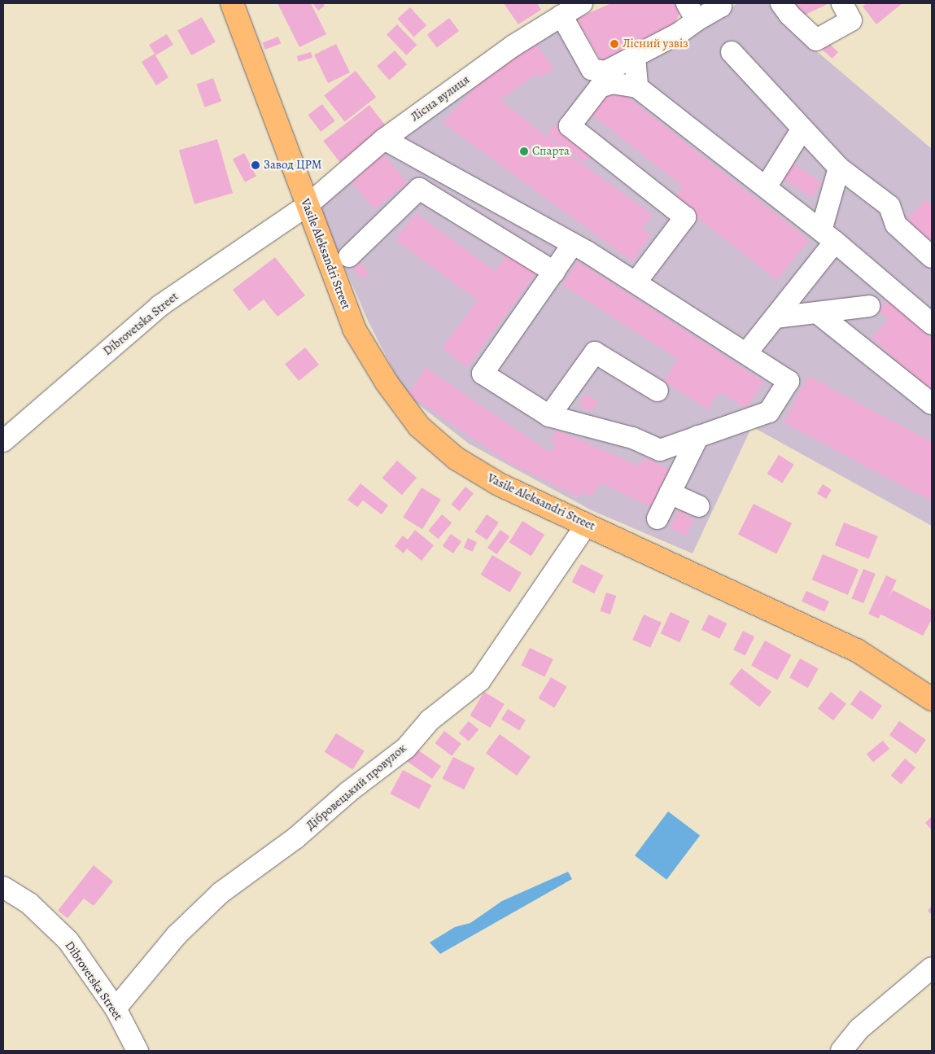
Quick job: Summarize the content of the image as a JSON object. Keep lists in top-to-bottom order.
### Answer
{
  "streets": {
    "main road": ["Vasile Aleksandri Street"],
    "street": ["Лісна вулиця", "Dibrovetska Street", "Дібровецький провулок"]
  },
  "crossings": [
    ["Лісна вулиця", "Vasile Aleksandri Street"],
    ["Лісна вулиця", "Dibrovetska Street"],
    ["Vasile Aleksandri Street", "Dibrovetska Street"],
    ["Vasile Aleksandri Street", "Дібровецький провулок"],
    ["Dibrovetska Street", "Дібровецький провулок"]
  ],
  "places": ["Лісний узвіз", "Спарта", "Завод ЦРМ"]
}
